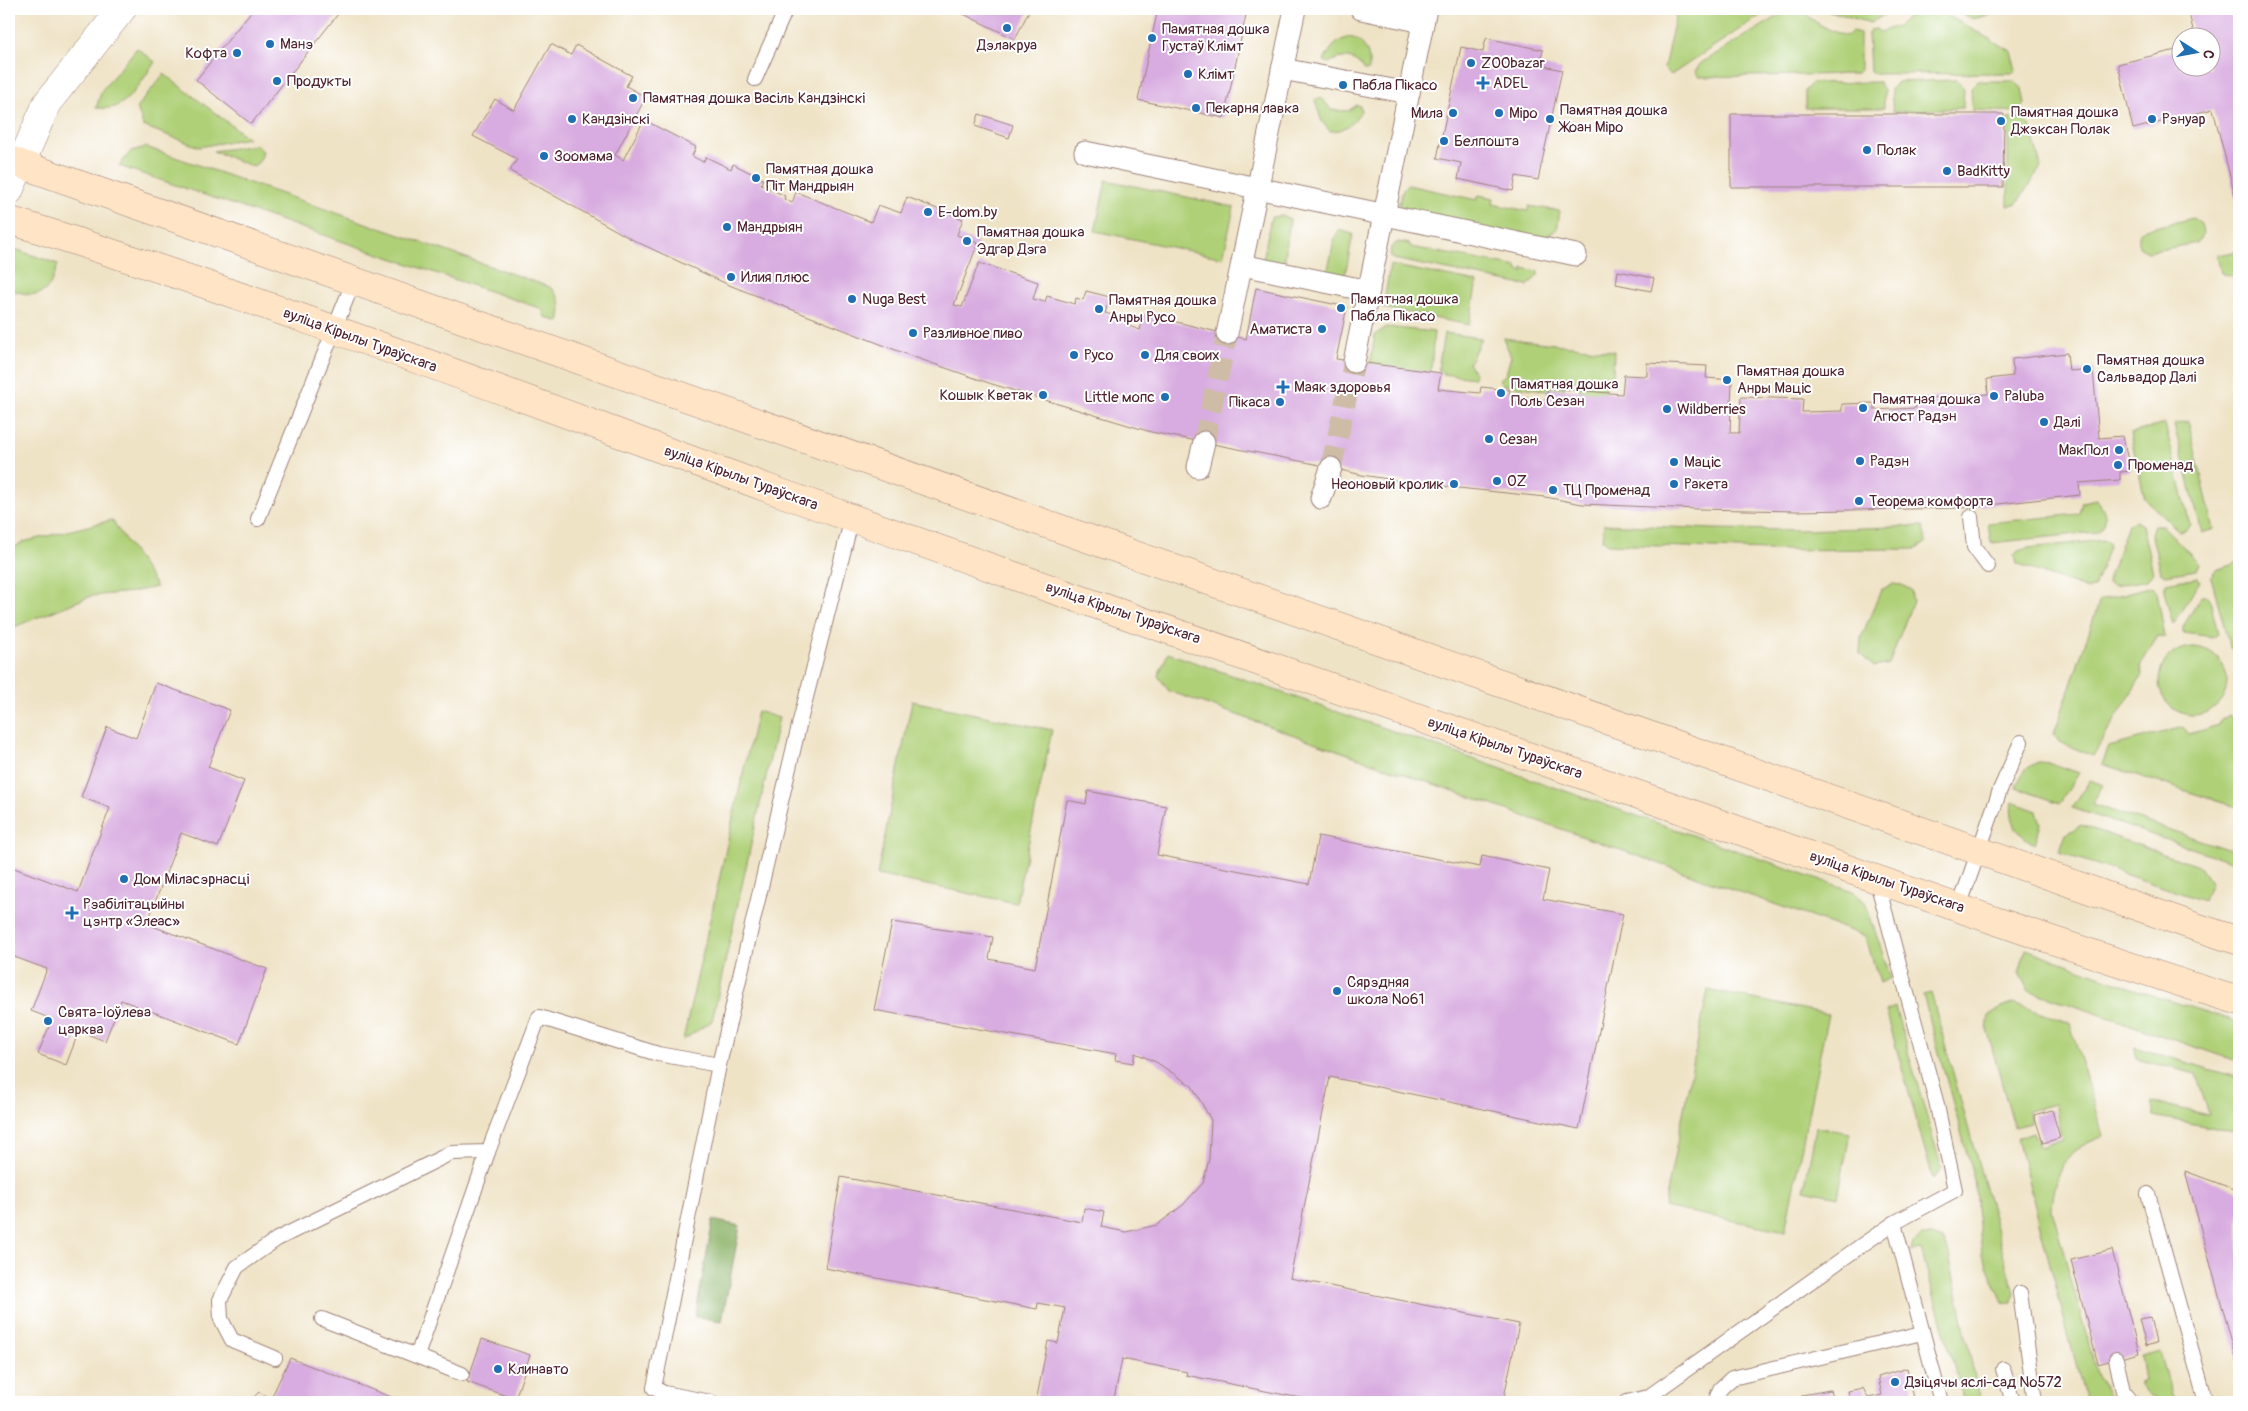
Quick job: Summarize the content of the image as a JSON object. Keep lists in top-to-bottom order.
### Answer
{
  "streets": {
    "main road": ["вуліца Кірылы Тураўскага"]
  },
  "places": {
    "other": [
      "Дэлакруа",
      "Памятная дошка Густаў Клімт",
      "Манэ",
      "Кофта",
      "ZOObazar",
      "Клімт",
      "Продукты",
      "Пабла Пікасо",
      "Памятная дошка Васіль Кандзінскі",
      "Пекарня лавка",
      "Мила",
      "Міро",
      "Кандзінскі",
      "Памятная дошка Жоан Міро",
      "Рэнуар",
      "Памятная дошка Джэксан Полак",
      "Белпошта",
      "Полак",
      "Зоомама",
      "BadKitty",
      "Памятная дошка Піт Мандрыян",
      "E-dom.by",
      "Мандрыян",
      "Памятная дошка Эдгар Дэга",
      "Илия плюс",
      "Nuga Best",
      "Памятная дошка Пабла Пікасо",
      "Памятная дошка Анры Русо",
      "Аматиста",
      "Разливное пиво",
      "Русо",
      "Для своих",
      "Памятная дошка Сальвадор Далі",
      "Памятная дошка Анры Маціс",
      "Памятная дошка Поль Сезан",
      "Кошык Кветак",
      "Paluba",
      "Little мопс",
      "Пікаса",
      "Памятная дошка Агюст Радэн",
      "Wildberries",
      "Далі",
      "Сезан",
      "МакПол",
      "Радэн",
      "Маціс",
      "Променад",
      "OZ",
      "Неоновый кролик",
      "Ракета",
      "ТЦ Променад",
      "Теорема комфорта",
      "Дом Міласэрнасці",
      "Сярэдняя школа №61",
      "Свята-Іоўлева царква",
      "Клинавто",
      "Дзіцячы яслі-сад №572"
    ],
    "health": ["ADEL", "Маяк здоровья", "Рэабілітацыйны цэнтр «Элеас»"]
  },
  "north": "right"
}
